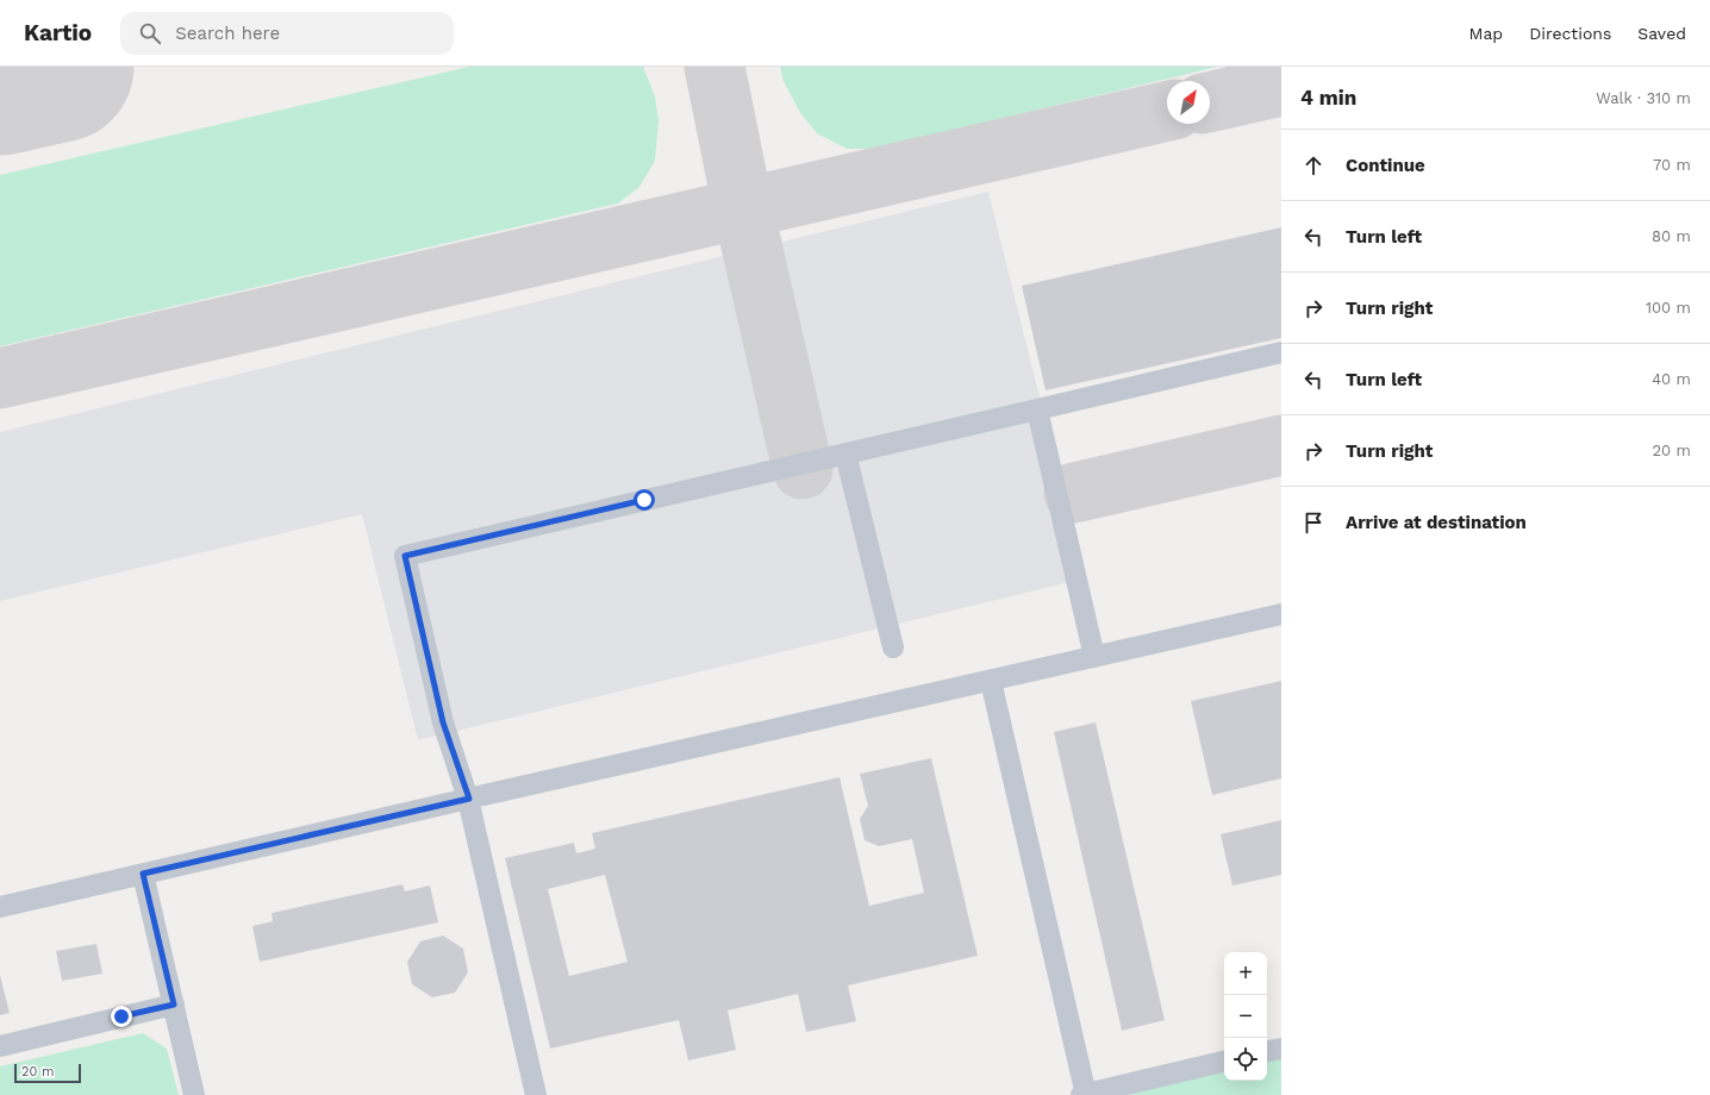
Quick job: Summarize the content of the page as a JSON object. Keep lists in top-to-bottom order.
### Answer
{
  "scale_bar": "20 m",
  "north": "top right",
  "page": {
    "header": "Kartio",
    "search": "Search here",
    "nav": ["Map", "Directions", "Saved"],
    "heading": ["4 min", "Walk · 310 m"],
    "list": [
      ["Continue", "70 m"],
      ["Turn left", "80 m"],
      ["Turn right", "100 m"],
      ["Turn left", "40 m"],
      ["Turn right", "20 m"],
      "Arrive at destination"
    ],
    "map_buttons": ["+", "−"],
    "scale": "20 m"
  }
}
